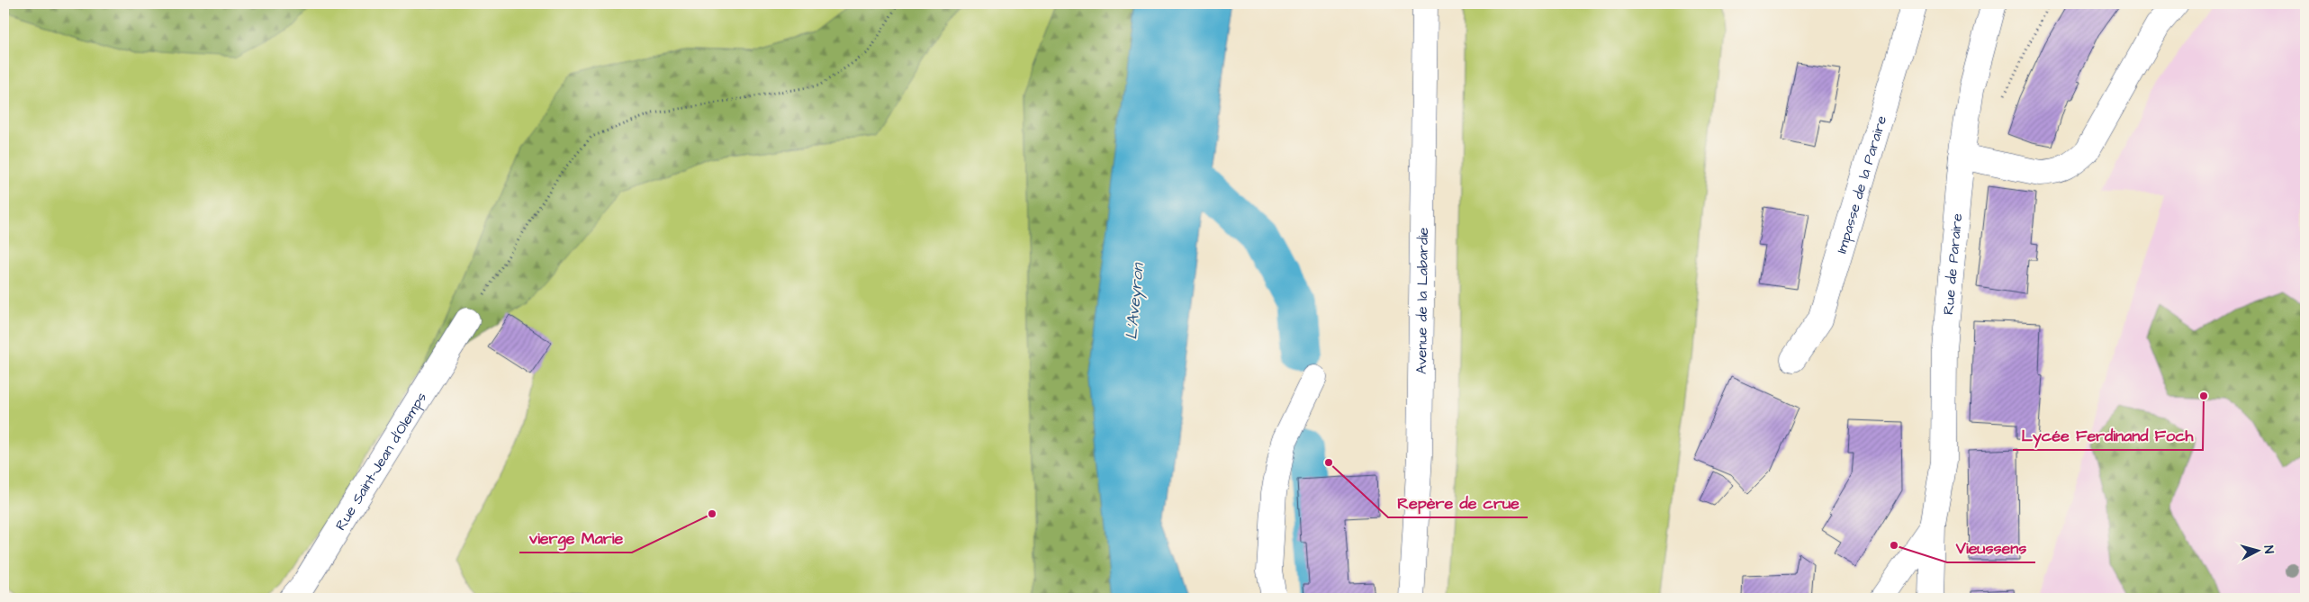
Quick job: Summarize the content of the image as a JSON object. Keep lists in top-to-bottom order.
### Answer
{
  "streets": {
    "street": [
      "Impasse de la Paraire",
      "Rue de Paraire",
      "Avenue de la Labardie",
      "Rue Saint-Jean d'Olemps"
    ]
  },
  "water": ["L'Aveyron"],
  "places": [
    "Lycée Ferdinand Foch",
    "Repère de crue",
    "vierge Marie",
    "Vieussens"
  ],
  "north": "right"
}
